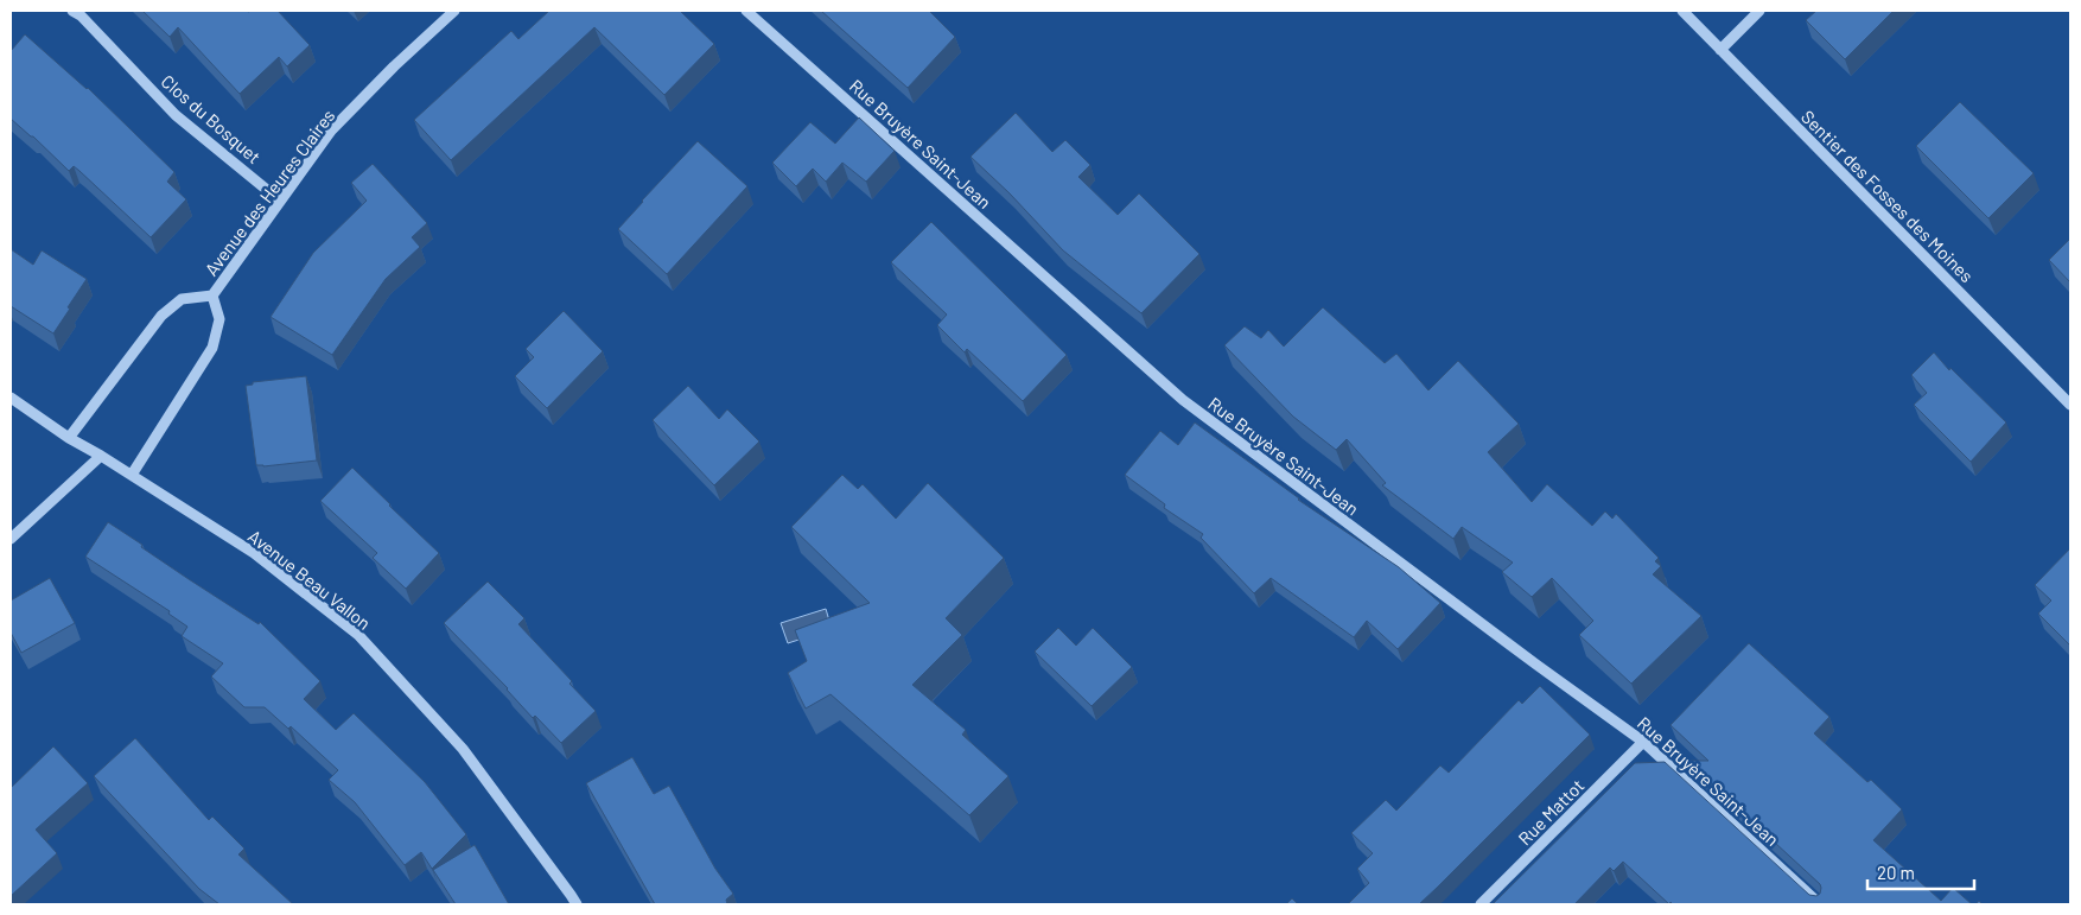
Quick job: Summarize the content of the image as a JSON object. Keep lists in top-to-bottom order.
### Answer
{
  "streets": {
    "street": [
      "Clos du Bosquet",
      "Rue Bruyère Saint-Jean",
      "Avenue des Heures Claires",
      "Sentier des Fosses des Moines",
      "Avenue Beau Vallon",
      "Rue Mattot"
    ]
  },
  "crossings": [
    ["Clos du Bosquet", "Avenue des Heures Claires"],
    ["Rue Bruyère Saint-Jean", "Rue Mattot"],
    ["Avenue des Heures Claires", "Avenue Beau Vallon"]
  ],
  "scale_bar": "20 m"
}
